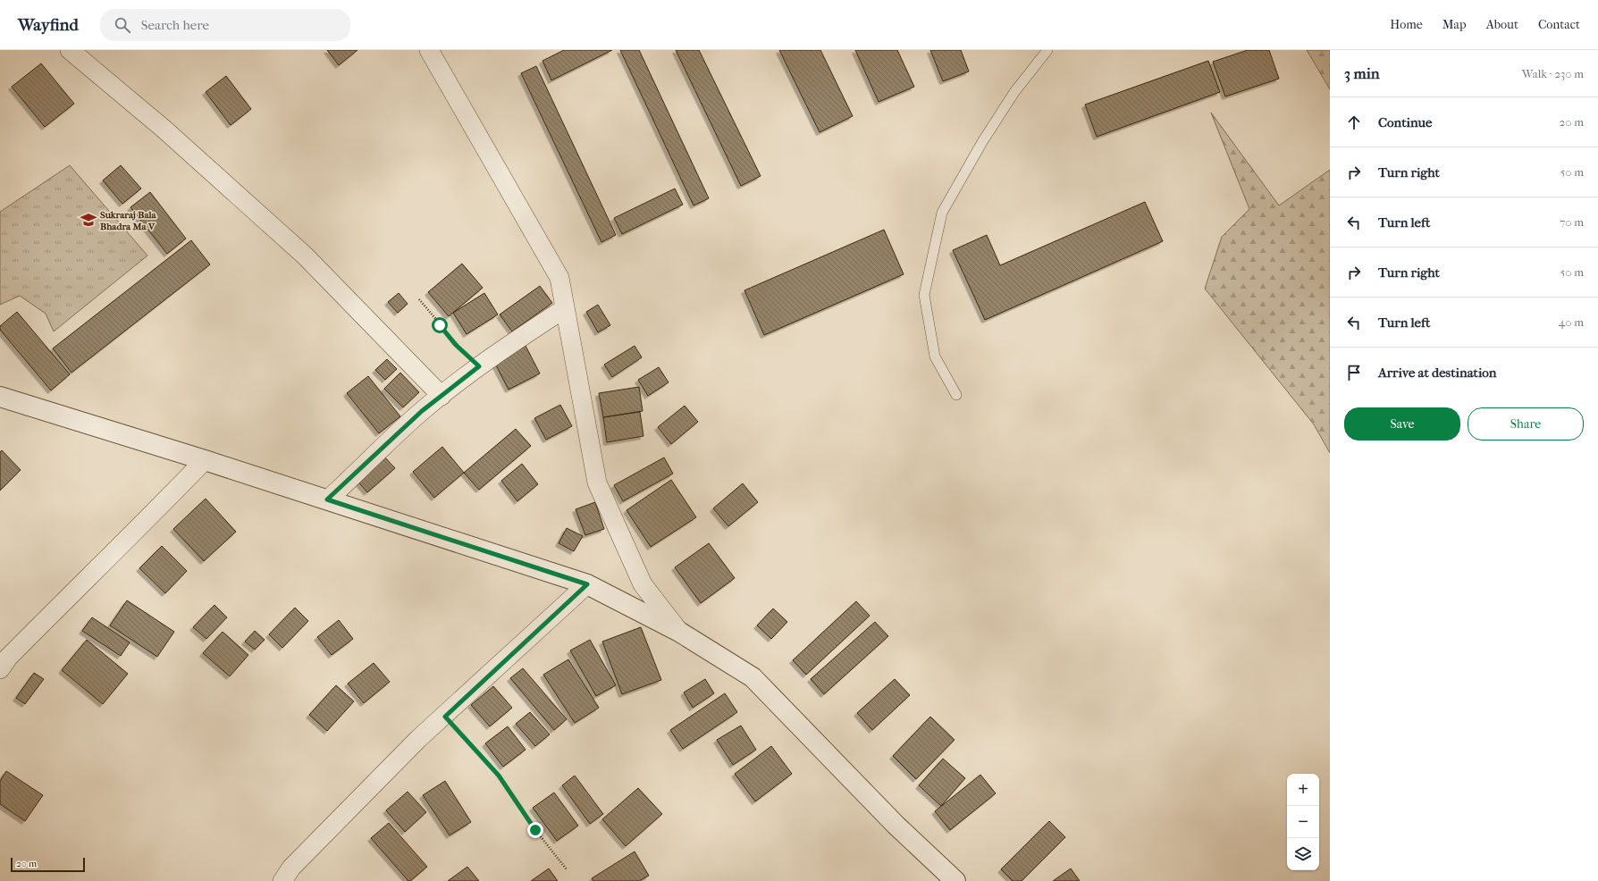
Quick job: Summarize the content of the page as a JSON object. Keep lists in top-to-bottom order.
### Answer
{
  "places": {
    "school or university": ["Sukraraj Bala Bhadra Ma V"]
  },
  "scale_bar": "20 m",
  "page": {
    "header": "Wayfind",
    "search": "Search here",
    "nav": [
      "Home",
      "Map",
      "About",
      "Contact"
    ],
    "heading": ["3 min", "Walk · 230 m"],
    "list": [
      ["Continue", "20 m"],
      ["Turn right", "50 m"],
      ["Turn left", "70 m"],
      ["Turn right", "50 m"],
      ["Turn left", "40 m"],
      "Arrive at destination"
    ],
    "buttons": ["Save", "Share"],
    "map_buttons": ["+", "−"],
    "scale": "20 m"
  }
}
